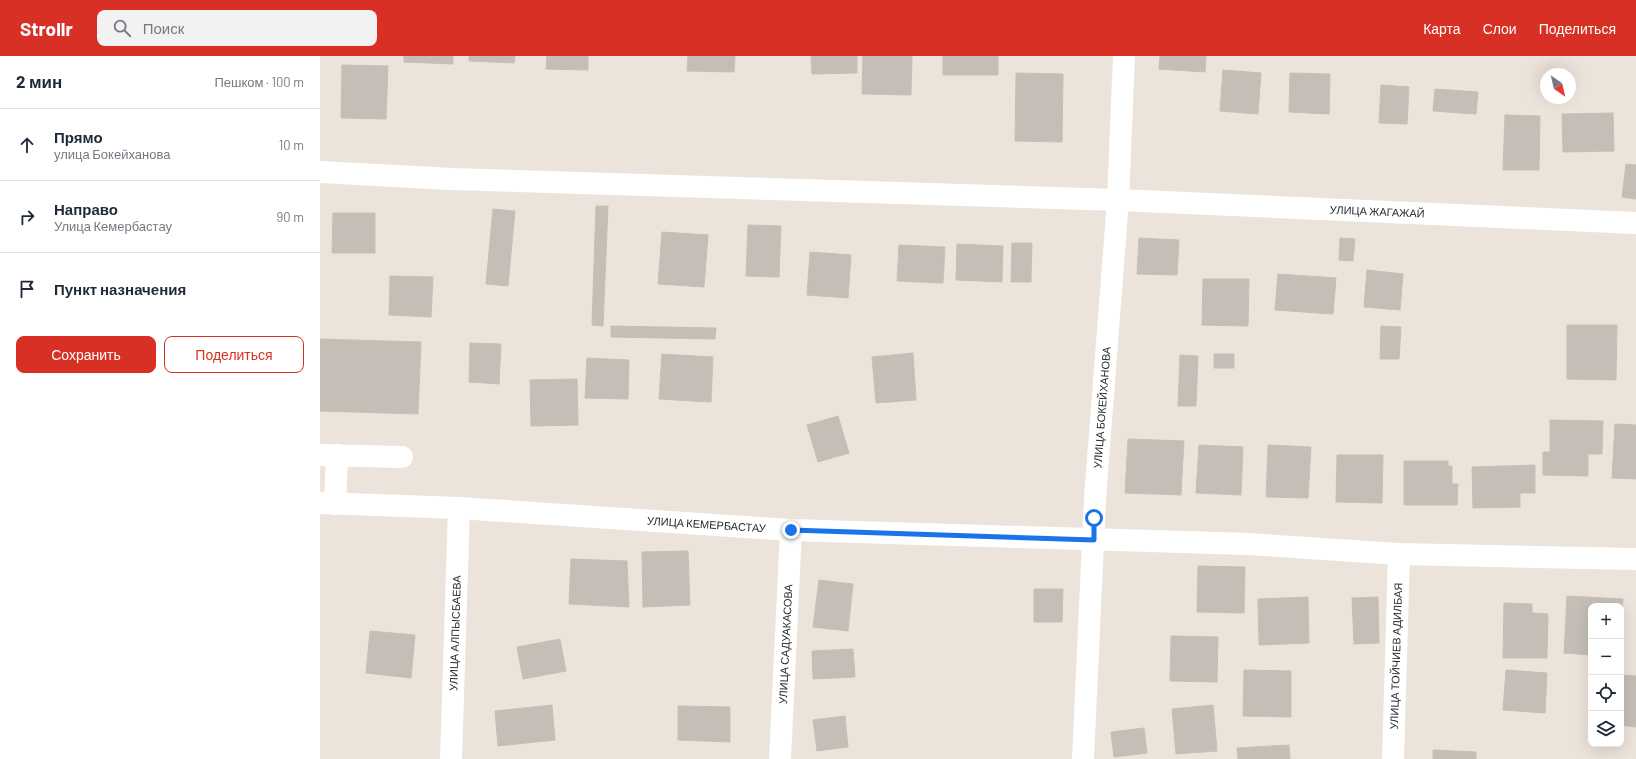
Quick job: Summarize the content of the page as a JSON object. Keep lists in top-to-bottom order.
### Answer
{
  "streets": {
    "street": [
      "УЛИЦА ЖАГАЖАЙ",
      "УЛИЦА БОКЕЙХАНОВА",
      "УЛИЦА КЕМЕРБАСТАУ",
      "УЛИЦА АЛПЫСБАЕВА",
      "УЛИЦА САДУАКАСОВА",
      "УЛИЦА ТОЙЧИЕВ АДИЛБАЯ"
    ]
  },
  "crossings": [
    ["УЛИЦА ЖАГАЖАЙ", "УЛИЦА БОКЕЙХАНОВА"],
    ["УЛИЦА БОКЕЙХАНОВА", "УЛИЦА КЕМЕРБАСТАУ"],
    ["УЛИЦА КЕМЕРБАСТАУ", "УЛИЦА АЛПЫСБАЕВА"],
    ["УЛИЦА КЕМЕРБАСТАУ", "УЛИЦА САДУАКАСОВА"],
    ["УЛИЦА КЕМЕРБАСТАУ", "УЛИЦА ТОЙЧИЕВ АДИЛБАЯ"]
  ],
  "north": "bottom right",
  "page": {
    "header": "Strollr",
    "search": "Поиск",
    "nav": ["Карта", "Слои", "Поделиться"],
    "heading": ["2 мин", "Пешком · 100 m"],
    "list": [
      ["Прямо", "улица Бокейханова", "10 m"],
      ["Направо", "Улица Кемербастау", "90 m"],
      "Пункт назначения"
    ],
    "buttons": ["Сохранить", "Поделиться"],
    "map_buttons": ["+", "−"]
  }
}
